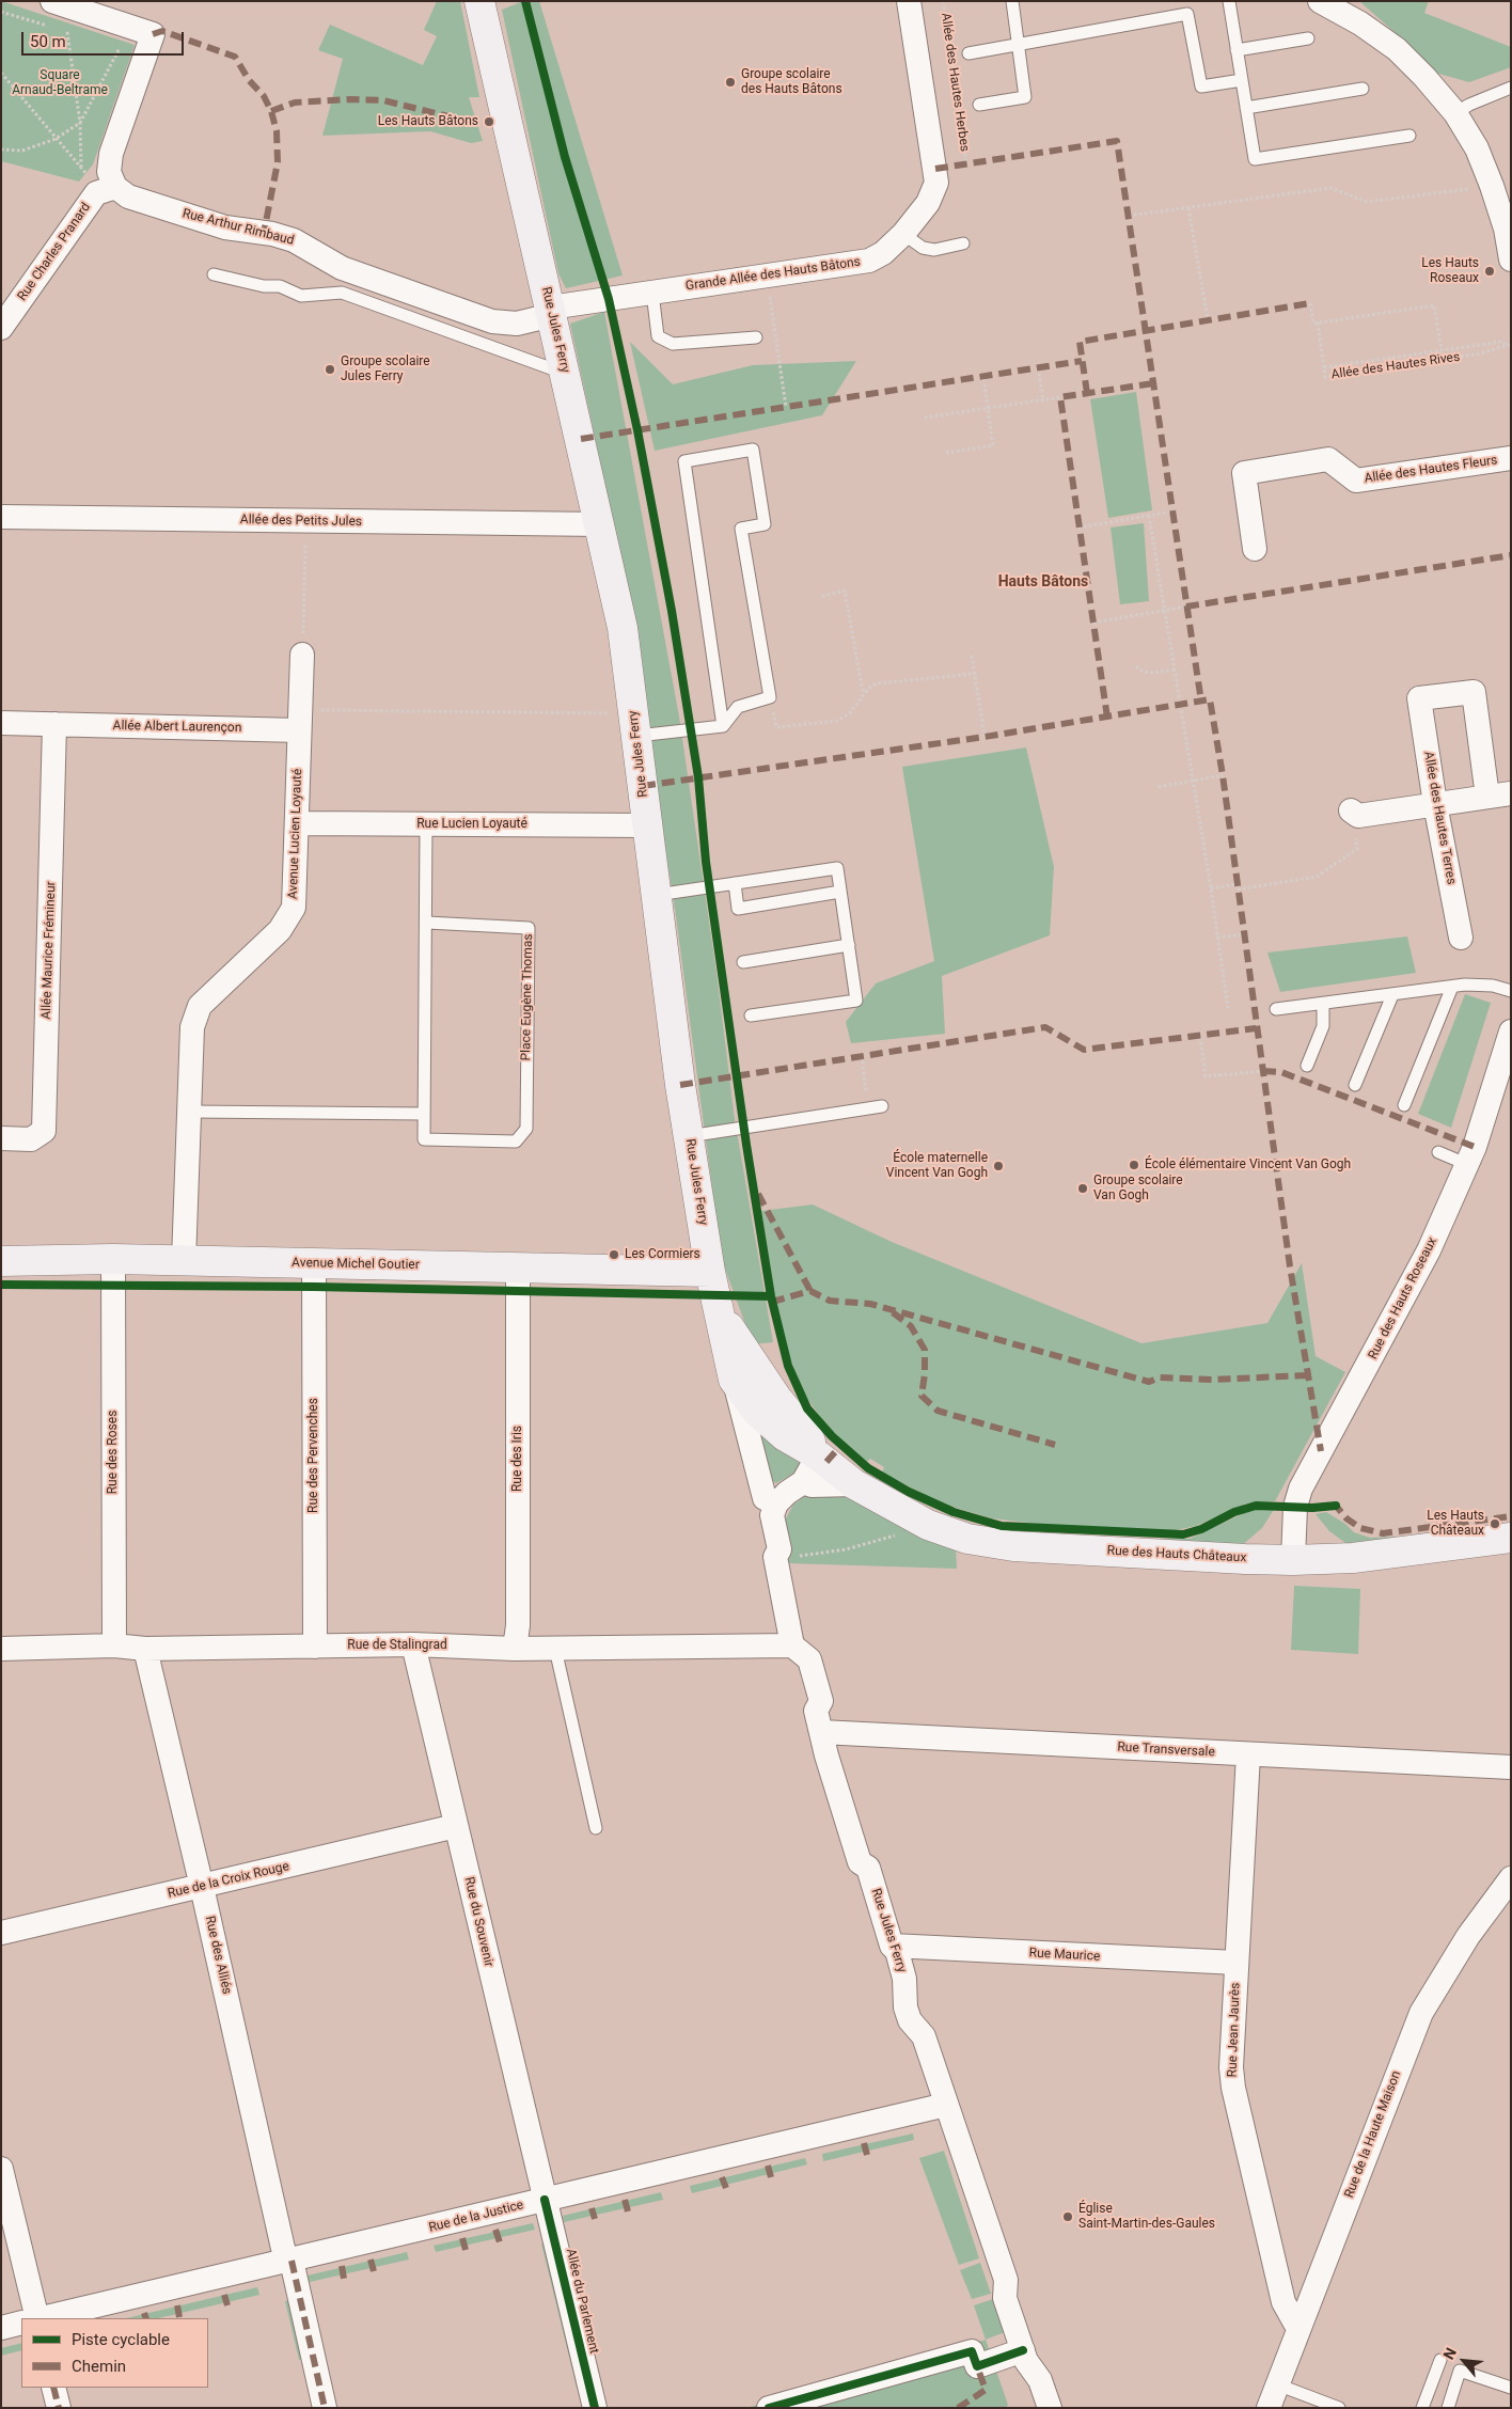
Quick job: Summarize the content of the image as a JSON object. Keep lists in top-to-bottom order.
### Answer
{
  "streets": {
    "street": [
      "Rue Arthur Rimbaud",
      "Rue Charles Pranard",
      "Grande Allée des Hauts Bâtons",
      "Rue Jules Ferry",
      "Allée des Hautes Fleurs",
      "Allée des Petits Jules",
      "Allée Albert Laurençon",
      "Allée des Hautes Terres",
      "Rue Lucien Loyauté",
      "Avenue Lucien Loyauté",
      "Allée Maurice Frémineur",
      "Avenue Michel Goutier",
      "Rue des Hauts Roseaux",
      "Rue des Roses",
      "Rue des Pervenches",
      "Rue des Iris",
      "Rue des Hauts Châteaux",
      "Rue de Stalingrad",
      "Rue Transversale",
      "Rue de la Croix Rouge",
      "Rue du Souvenir",
      "Rue des Alliés",
      "Rue Maurice",
      "Rue Jean Jaurès",
      "Rue de la Haute Maison",
      "Rue de la Justice",
      "Allée du Parlement"
    ],
    "lane": ["Place Eugène Thomas"],
    "path": ["Allée des Hautes Herbes", "Allée des Hautes Rives"]
  },
  "crossings": [
    ["Rue Arthur Rimbaud", "Rue Charles Pranard"],
    ["Rue Arthur Rimbaud", "Grande Allée des Hauts Bâtons"],
    ["Rue Arthur Rimbaud", "Rue Jules Ferry"],
    ["Grande Allée des Hauts Bâtons", "Rue Jules Ferry"],
    ["Rue Jules Ferry", "Allée des Petits Jules"],
    ["Rue Jules Ferry", "Rue Lucien Loyauté"],
    ["Rue Jules Ferry", "Avenue Michel Goutier"],
    ["Rue Jules Ferry", "Rue des Hauts Châteaux"],
    ["Rue Jules Ferry", "Rue de Stalingrad"],
    ["Rue Jules Ferry", "Rue Transversale"],
    ["Rue Jules Ferry", "Rue Maurice"],
    ["Rue Jules Ferry", "Rue de la Justice"],
    ["Allée Albert Laurençon", "Avenue Lucien Loyauté"],
    ["Allée Albert Laurençon", "Allée Maurice Frémineur"],
    ["Rue Lucien Loyauté", "Avenue Lucien Loyauté"],
    ["Avenue Lucien Loyauté", "Avenue Michel Goutier"],
    ["Avenue Michel Goutier", "Rue des Roses"],
    ["Avenue Michel Goutier", "Rue des Pervenches"],
    ["Avenue Michel Goutier", "Rue des Iris"],
    ["Rue des Hauts Roseaux", "Rue des Hauts Châteaux"],
    ["Rue des Roses", "Rue de Stalingrad"],
    ["Rue des Pervenches", "Rue de Stalingrad"],
    ["Rue des Iris", "Rue de Stalingrad"],
    ["Rue de Stalingrad", "Rue du Souvenir"],
    ["Rue de Stalingrad", "Rue des Alliés"],
    ["Rue Transversale", "Rue Jean Jaurès"],
    ["Rue de la Croix Rouge", "Rue du Souvenir"],
    ["Rue de la Croix Rouge", "Rue des Alliés"],
    ["Rue du Souvenir", "Rue de la Justice"],
    ["Rue du Souvenir", "Allée du Parlement"],
    ["Rue des Alliés", "Rue de la Justice"],
    ["Rue Maurice", "Rue Jean Jaurès"],
    ["Rue Jean Jaurès", "Rue de la Haute Maison"],
    ["Rue de la Justice", "Allée du Parlement"]
  ],
  "districts": ["Hauts Bâtons"],
  "parks": ["Square Arnaud-Beltrame"],
  "places": [
    "Groupe scolaire des Hauts Bâtons",
    "Les Hauts Bâtons",
    "Les Hauts Roseaux",
    "Groupe scolaire Jules Ferry",
    "École élémentaire Vincent Van Gogh",
    "École maternelle Vincent Van Gogh",
    "Groupe scolaire Van Gogh",
    "Les Cormiers",
    "Les Hauts Châteaux",
    "Église Saint-Martin-des-Gaules"
  ],
  "legend": ["Piste cyclable", "Chemin"],
  "scale_bar": "50 m",
  "north": "top left"
}
